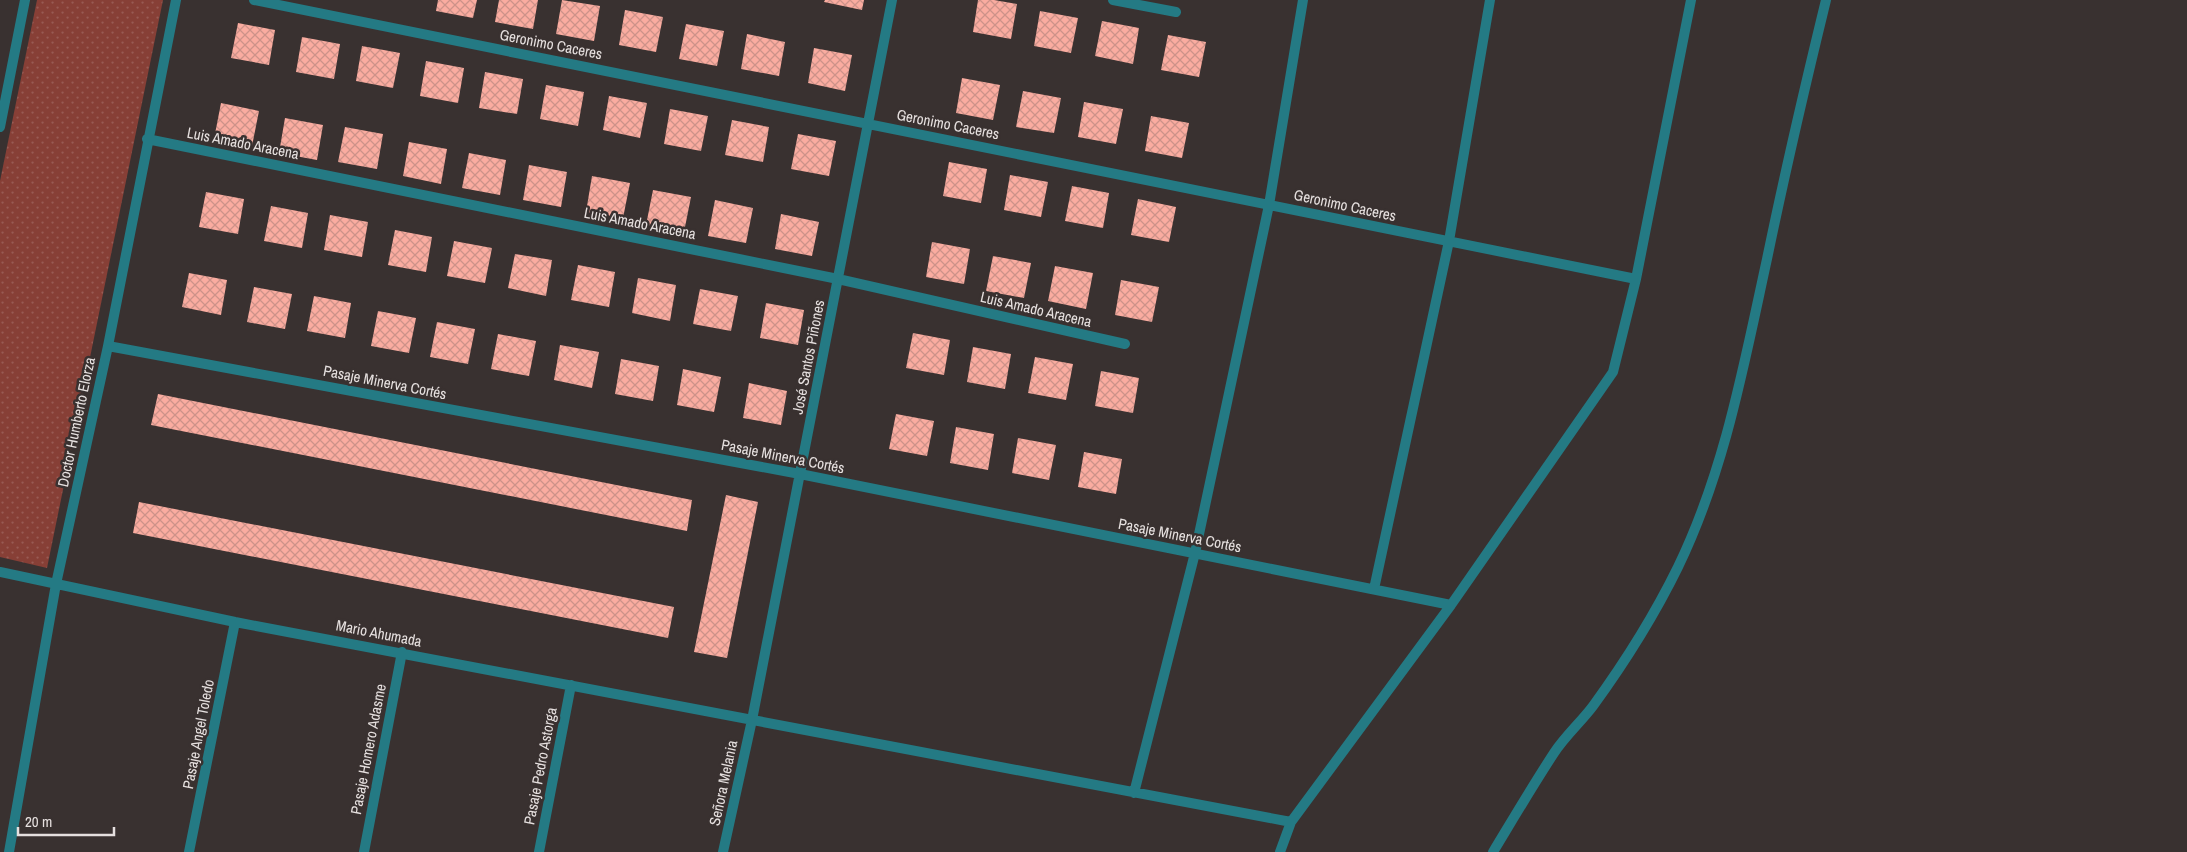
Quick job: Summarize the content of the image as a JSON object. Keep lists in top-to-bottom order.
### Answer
{
  "streets": {
    "street": [
      "Geronimo Caceres",
      "Luis Amado Aracena",
      "José Santos Piñones",
      "Pasaje Minerva Cortés",
      "Doctor Humberto Elorza",
      "Mario Ahumada",
      "Pasaje Angel Toledo",
      "Pasaje Homero Adasme",
      "Pasaje Pedro Astorga",
      "Señora Melania"
    ]
  },
  "crossings": [
    ["Geronimo Caceres", "José Santos Piñones"],
    ["Luis Amado Aracena", "José Santos Piñones"],
    ["Luis Amado Aracena", "Doctor Humberto Elorza"],
    ["José Santos Piñones", "Pasaje Minerva Cortés"],
    ["José Santos Piñones", "Mario Ahumada"],
    ["José Santos Piñones", "Señora Melania"],
    ["Pasaje Minerva Cortés", "Doctor Humberto Elorza"],
    ["Doctor Humberto Elorza", "Mario Ahumada"],
    ["Mario Ahumada", "Pasaje Angel Toledo"],
    ["Mario Ahumada", "Pasaje Homero Adasme"],
    ["Mario Ahumada", "Pasaje Pedro Astorga"],
    ["Mario Ahumada", "Señora Melania"]
  ],
  "scale_bar": "20 m"
}
